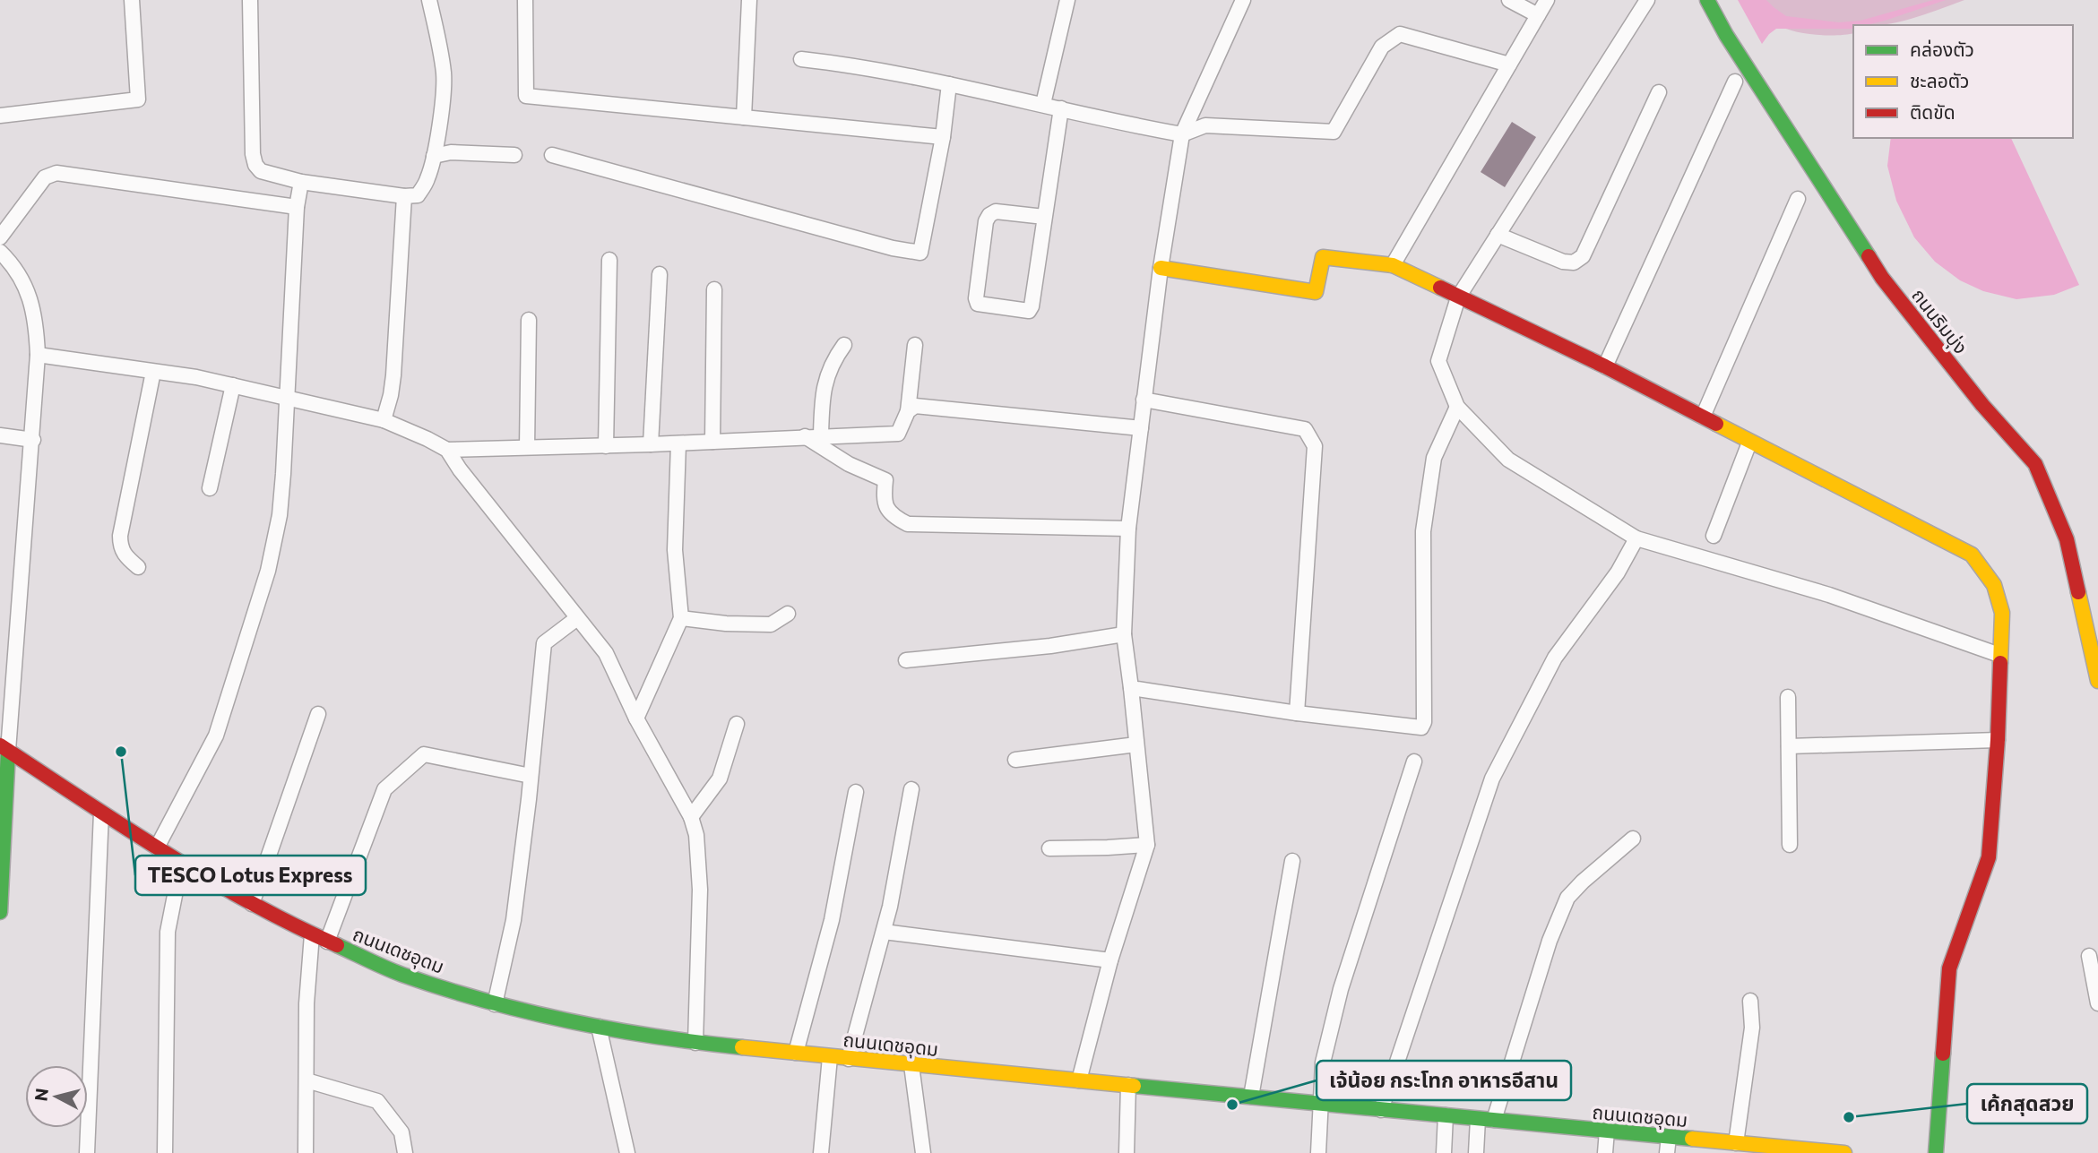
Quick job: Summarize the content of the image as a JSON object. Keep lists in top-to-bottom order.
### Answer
{
  "streets": {
    "main road": ["ถนนริมบุ่ง", "ถนนเดชอุดม"]
  },
  "places": ["TESCO Lotus Express", "เจ้น้อย กระโทก อาหารอีสาน", "เค้กสุดสวย"],
  "legend": ["คล่องตัว", "ชะลอตัว", "ติดขัด"],
  "north": "left"
}
